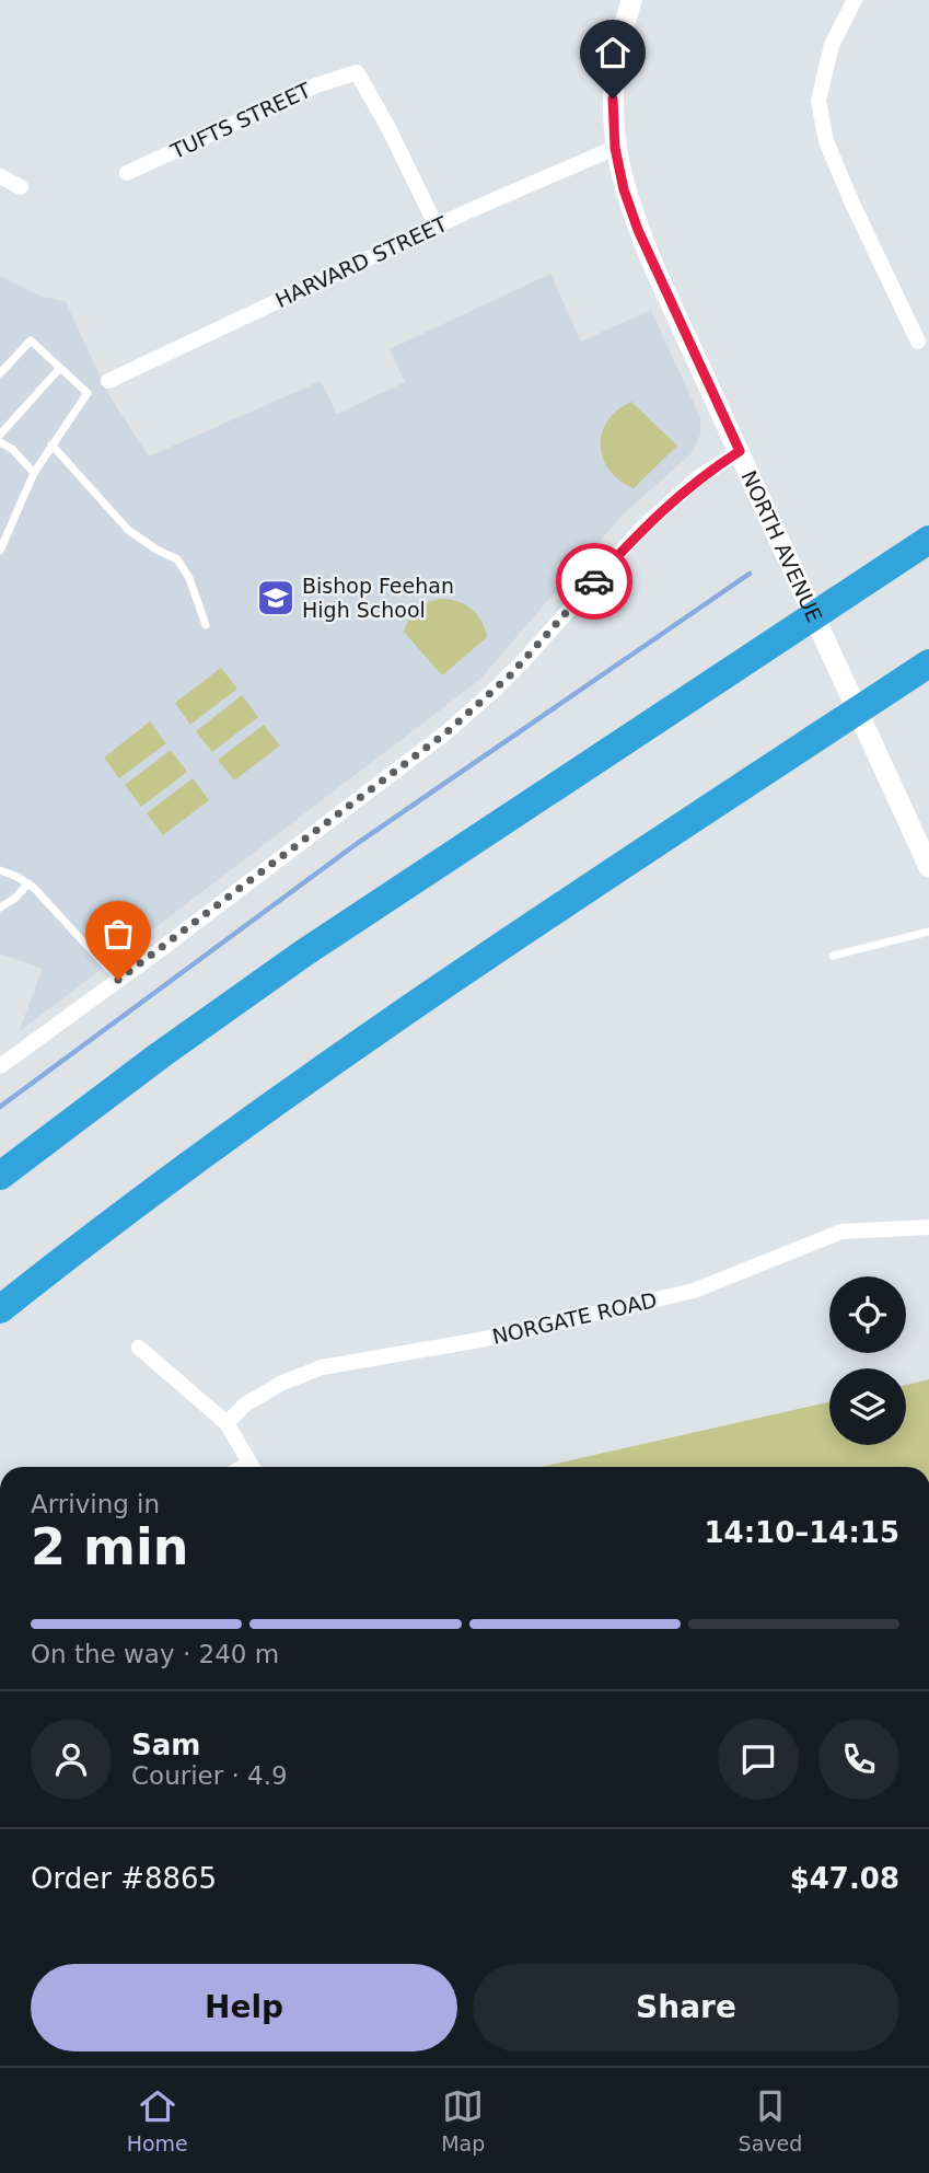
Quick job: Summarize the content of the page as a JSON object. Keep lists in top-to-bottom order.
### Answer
{
  "streets": {
    "main road": ["NORTH AVENUE"],
    "street": ["TUFTS STREET", "HARVARD STREET", "NORGATE ROAD"]
  },
  "crossings": [
    ["TUFTS STREET", "HARVARD STREET"],
    ["HARVARD STREET", "NORTH AVENUE"]
  ],
  "places": {
    "school or university": ["Bishop Feehan High School"]
  },
  "page": {
    "heading": ["2 min", "Arriving in", "14:10–14:15"],
    "panel": [
      "Sam",
      "Courier · 4.9",
      "Order #8865",
      "$47.08"
    ],
    "bar": "On the way · 240 m",
    "buttons": ["Help", "Share"],
    "tabs": ["Home", "Map", "Saved"]
  }
}
